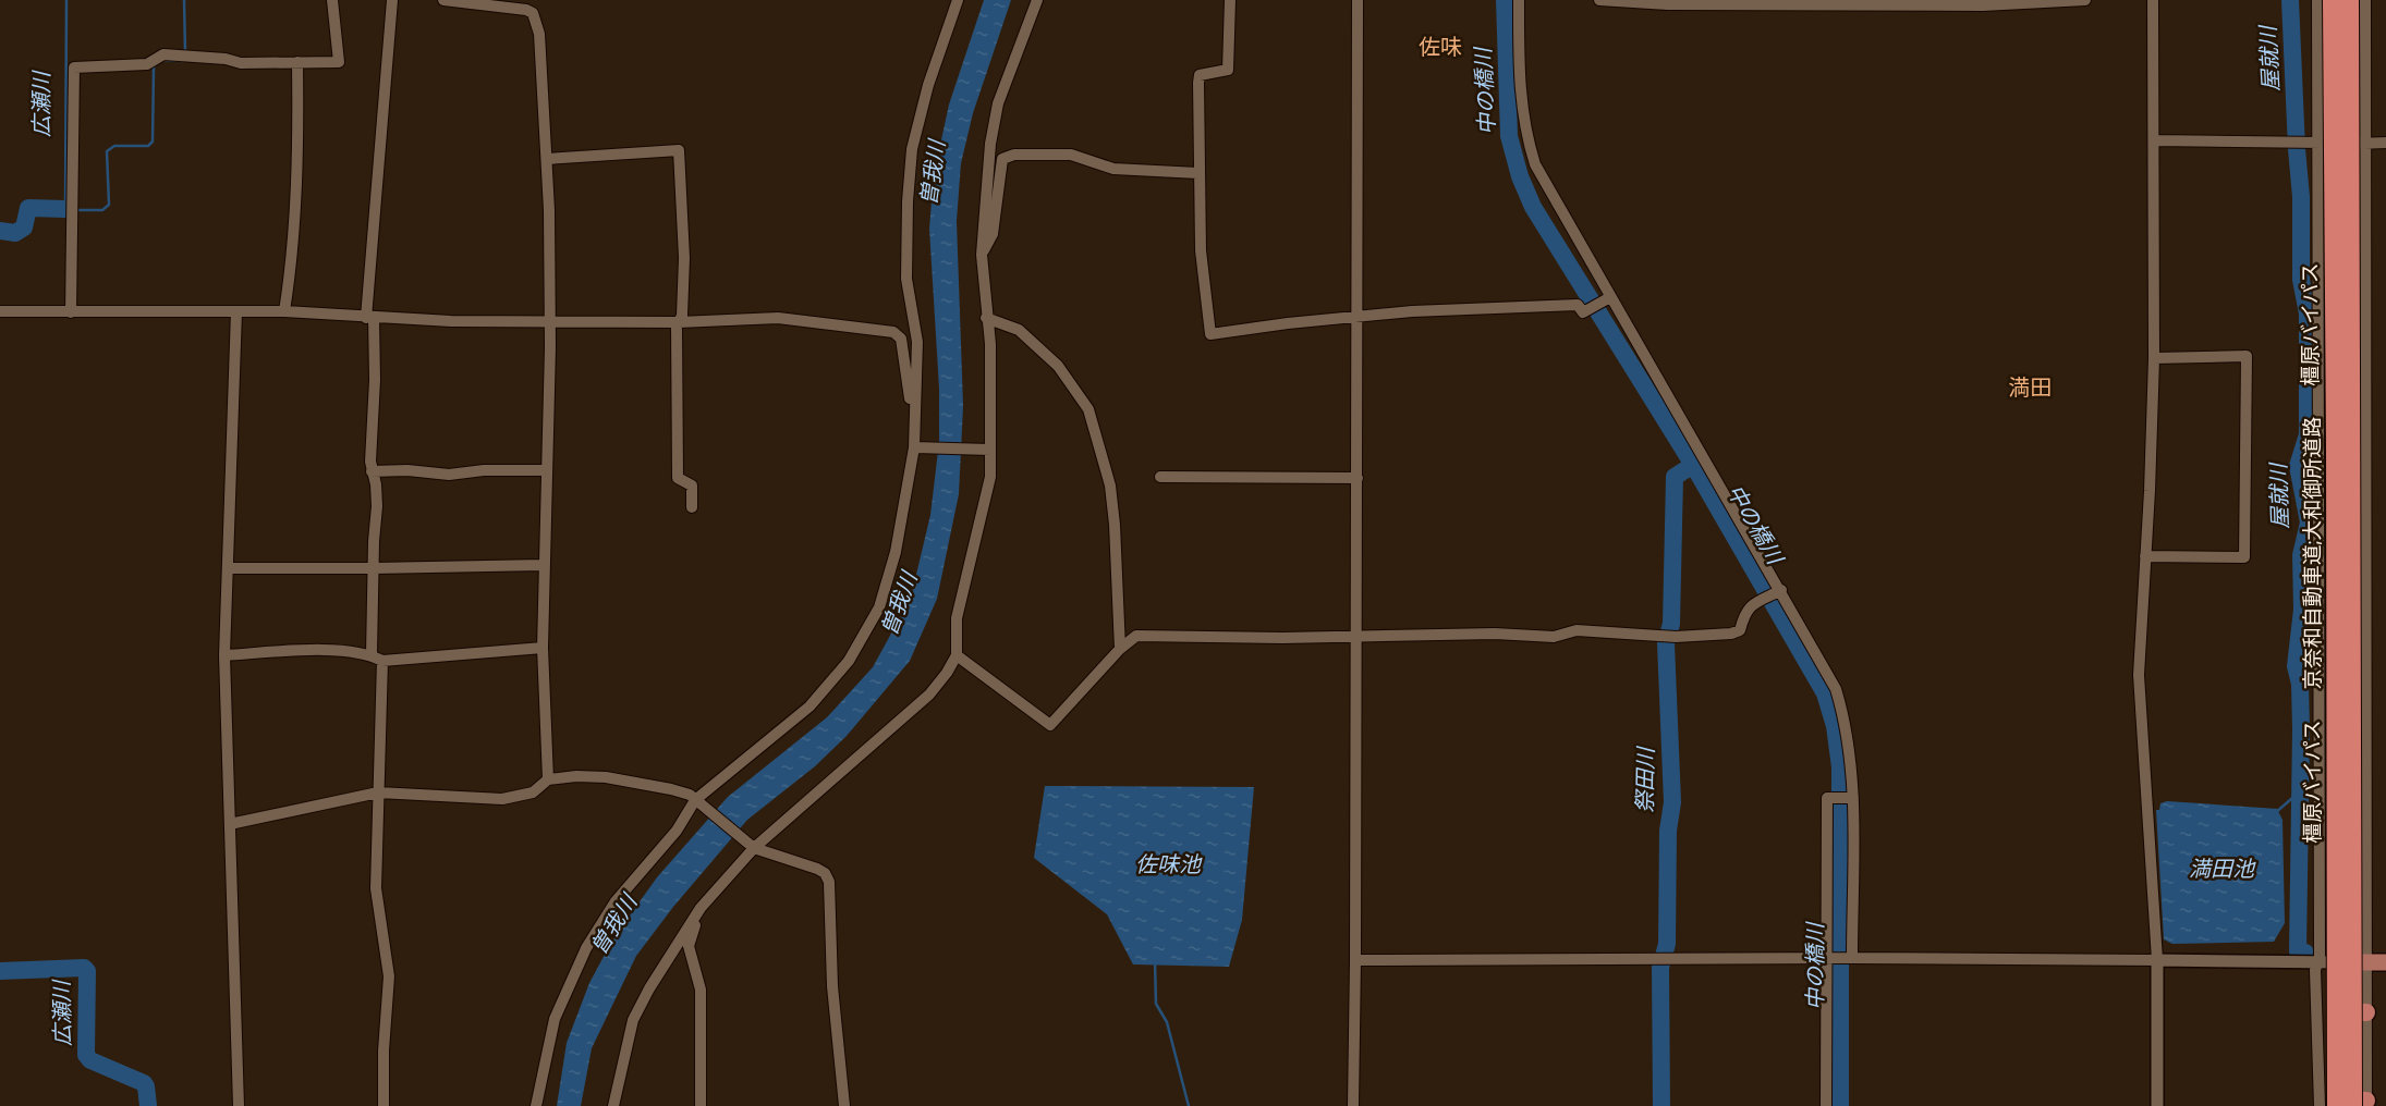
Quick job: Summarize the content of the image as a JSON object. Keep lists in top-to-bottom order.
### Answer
{
  "streets": {
    "highway": ["橿原バイパス", "京奈和自動車道;大和御所道路"]
  },
  "crossings": [
    ["橿原バイパス", "京奈和自動車道;大和御所道路"]
  ],
  "districts": ["佐味", "満田"],
  "water": [
    "屋就川",
    "中の橋川",
    "広瀬川",
    "曽我川",
    "祭田川",
    "佐味池",
    "満田池"
  ]
}
